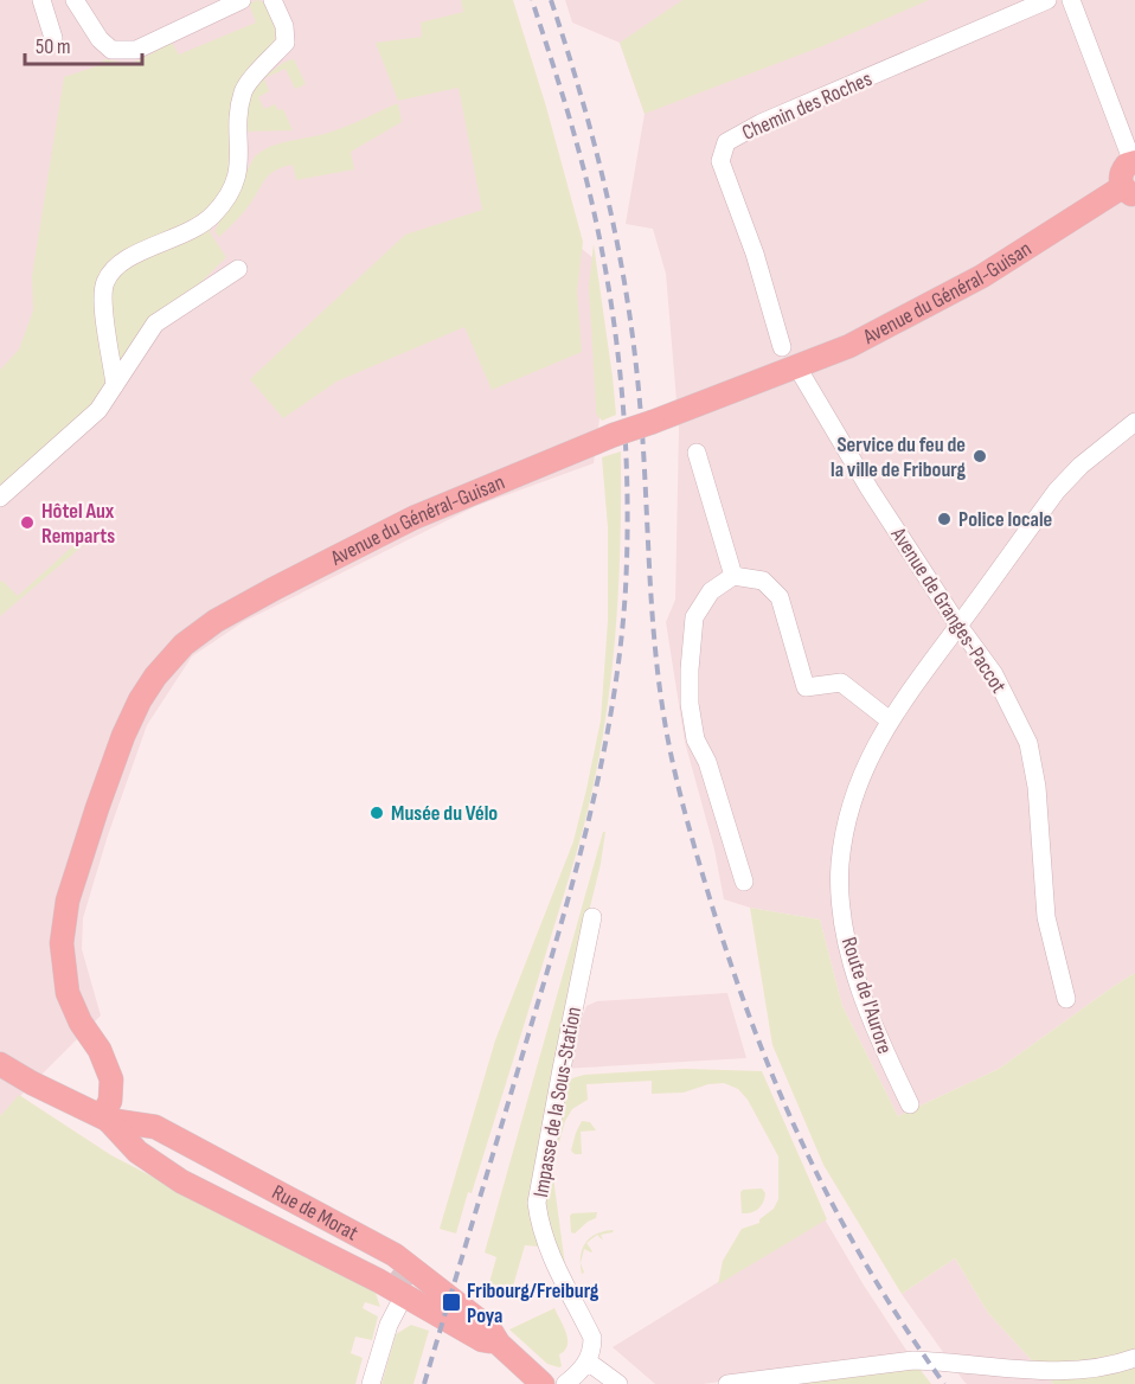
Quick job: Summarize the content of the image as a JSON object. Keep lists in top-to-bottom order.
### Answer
{
  "streets": {
    "main road": ["Avenue du Général-Guisan", "Rue de Morat"],
    "street": [
      "Chemin des Roches",
      "Avenue de Granges-Paccot",
      "Route de l'Aurore",
      "Impasse de la Sous-Station"
    ]
  },
  "crossings": [
    ["Avenue du Général-Guisan", "Avenue de Granges-Paccot"],
    ["Avenue du Général-Guisan", "Rue de Morat"],
    ["Avenue de Granges-Paccot", "Route de l'Aurore"]
  ],
  "places": {
    "other": [
      "Service du feu de la ville de Fribourg",
      "Police locale",
      "Hôtel Aux Remparts",
      "Musée du Vélo"
    ],
    "transit": ["Fribourg/Freiburg Poya"]
  },
  "scale_bar": "50 m"
}
